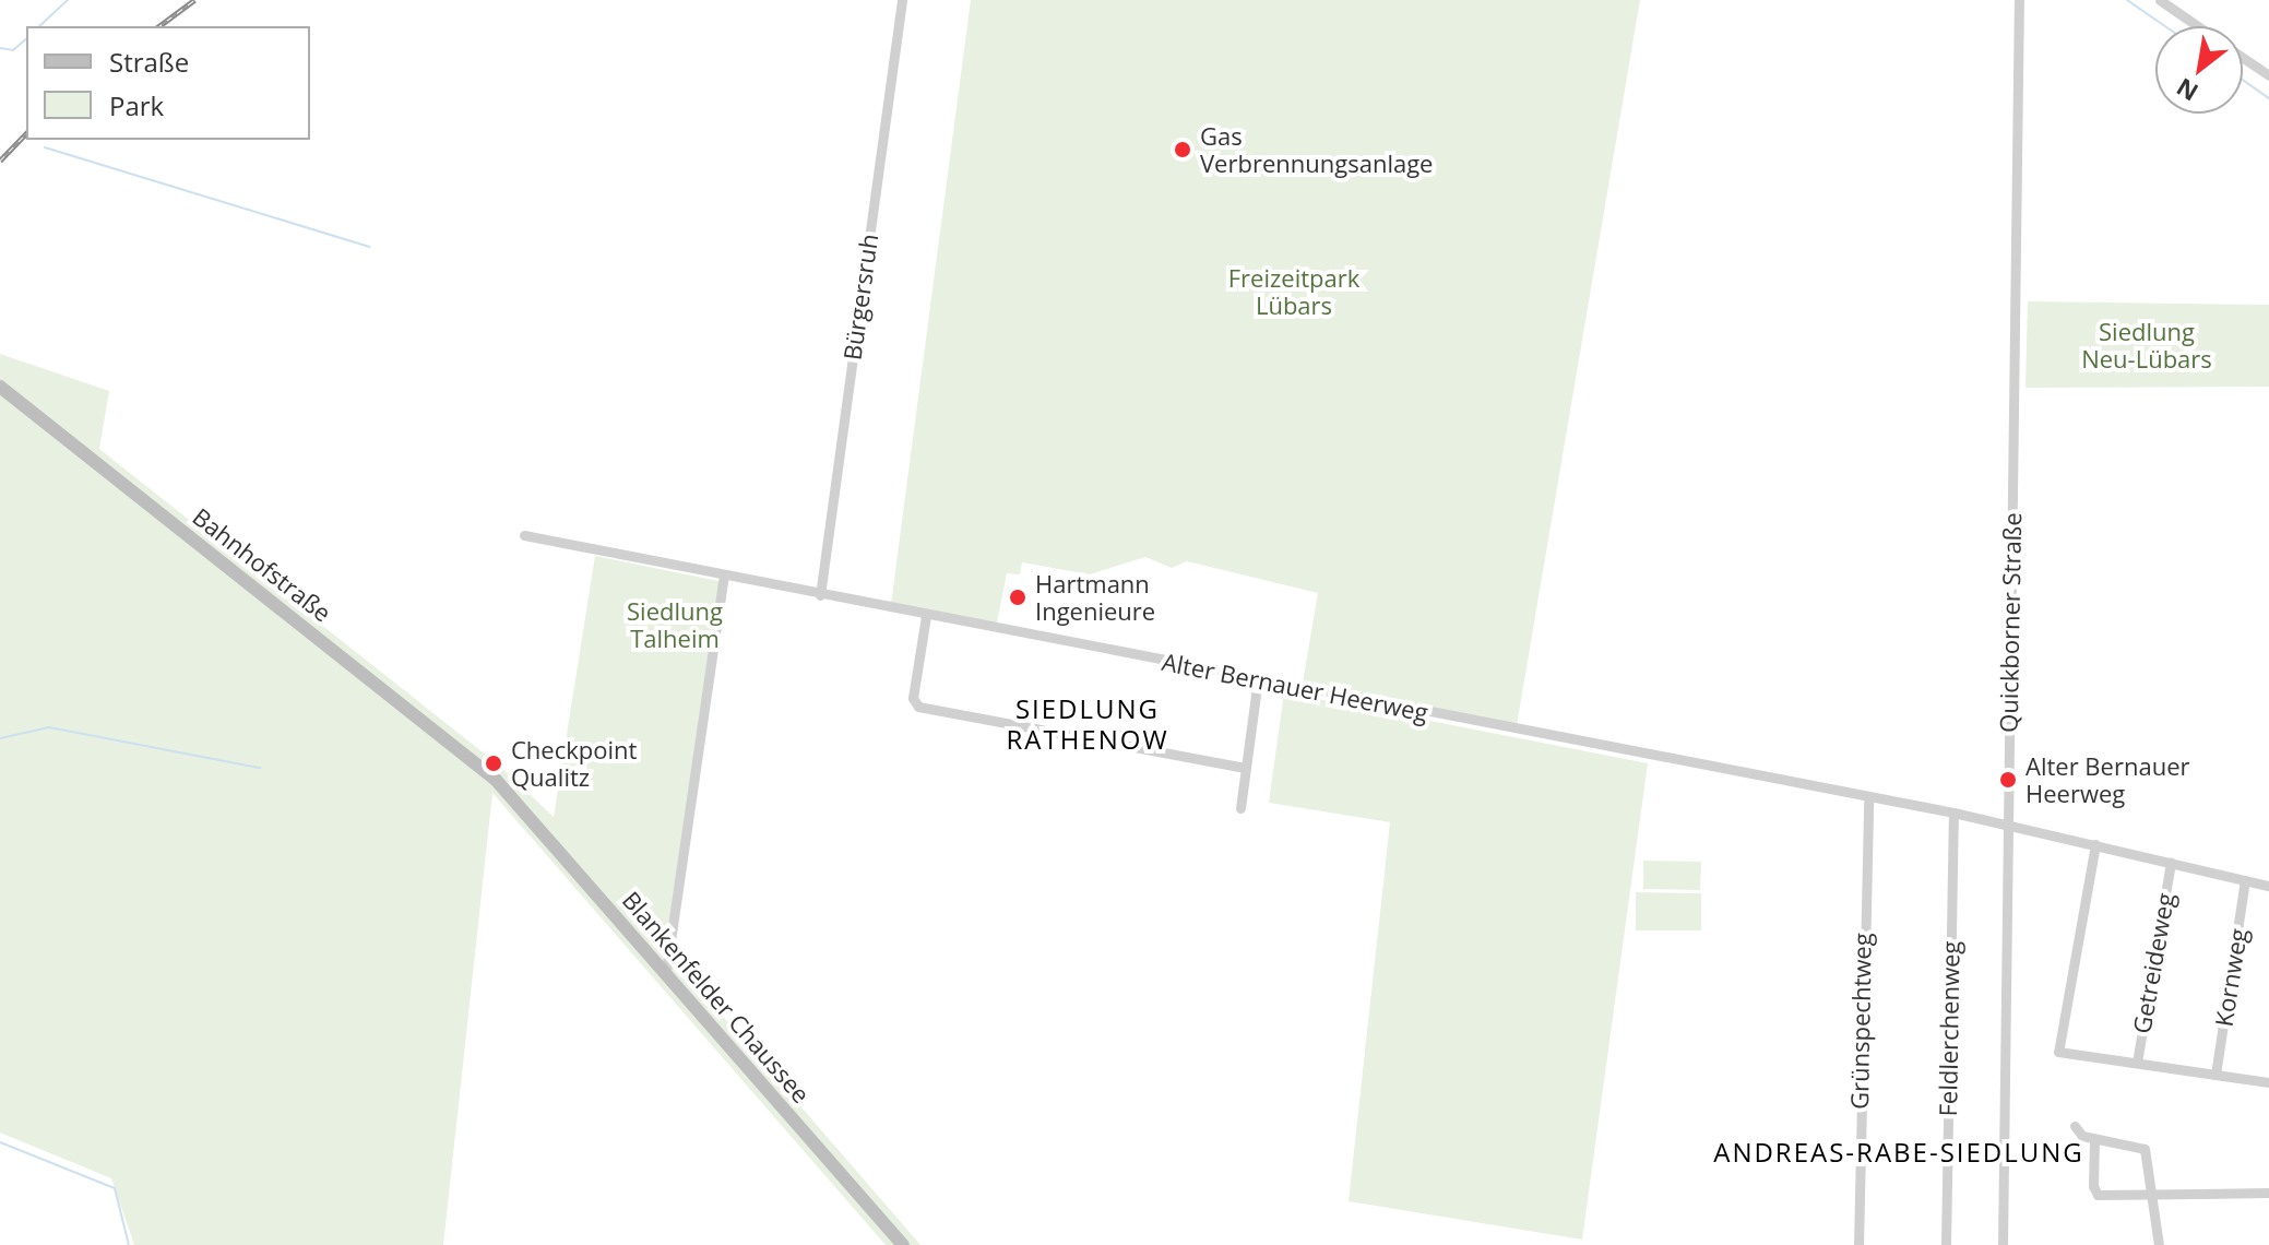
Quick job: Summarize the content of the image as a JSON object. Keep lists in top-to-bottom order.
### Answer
{
  "streets": {
    "street": [
      "Bürgersruh",
      "Bahnhofstraße",
      "Quickborner Straße",
      "Alter Bernauer Heerweg",
      "Getreideweg",
      "Kornweg",
      "Blankenfelder Chaussee",
      "Grünspechtweg",
      "Feldlerchenweg"
    ]
  },
  "crossings": [
    ["Bürgersruh", "Alter Bernauer Heerweg"],
    ["Bahnhofstraße", "Blankenfelder Chaussee"],
    ["Quickborner Straße", "Alter Bernauer Heerweg"],
    ["Alter Bernauer Heerweg", "Getreideweg"],
    ["Alter Bernauer Heerweg", "Kornweg"],
    ["Alter Bernauer Heerweg", "Grünspechtweg"],
    ["Alter Bernauer Heerweg", "Feldlerchenweg"]
  ],
  "districts": ["SIEDLUNG RATHENOW", "ANDREAS-RABE-SIEDLUNG"],
  "parks": ["Freizeitpark Lübars", "Siedlung Neu-Lübars", "Siedlung Talheim"],
  "places": [
    "Gas Verbrennungsanlage",
    "Hartmann Ingenieure",
    "Checkpoint Qualitz",
    "Alter Bernauer Heerweg"
  ],
  "legend": ["Straße", "Park"],
  "north": "bottom left"
}
